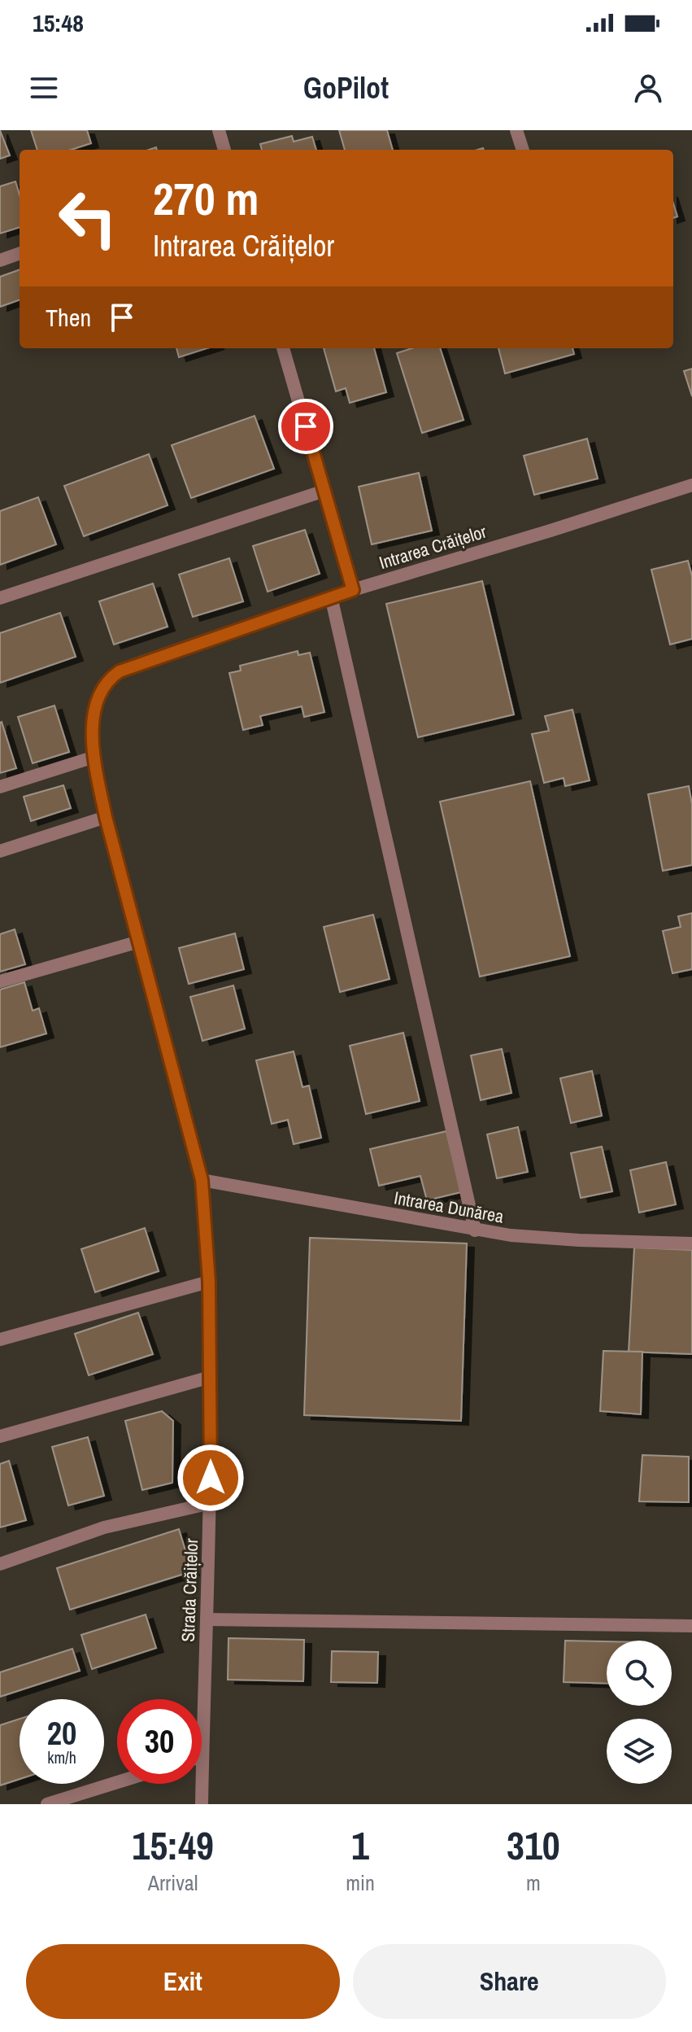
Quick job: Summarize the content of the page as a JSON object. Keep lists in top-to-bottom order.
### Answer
{
  "streets": {
    "street": ["Intrarea Crăițelor", "Intrarea Dunărea", "Strada Crăițelor"]
  },
  "crossings": [
    ["Intrarea Crăițelor", "Strada Crăițelor"],
    ["Intrarea Dunărea", "Strada Crăițelor"]
  ],
  "page": {
    "status": "15:48",
    "header": "GoPilot",
    "turn": ["270 m", "Intrarea Crăițelor"],
    "then": "Then",
    "speed": "20 km/h",
    "limit": "30",
    "eta": [
      "15:49",
      "Arrival",
      "1",
      "min",
      "310",
      "m"
    ],
    "buttons": ["Exit", "Share"]
  }
}
